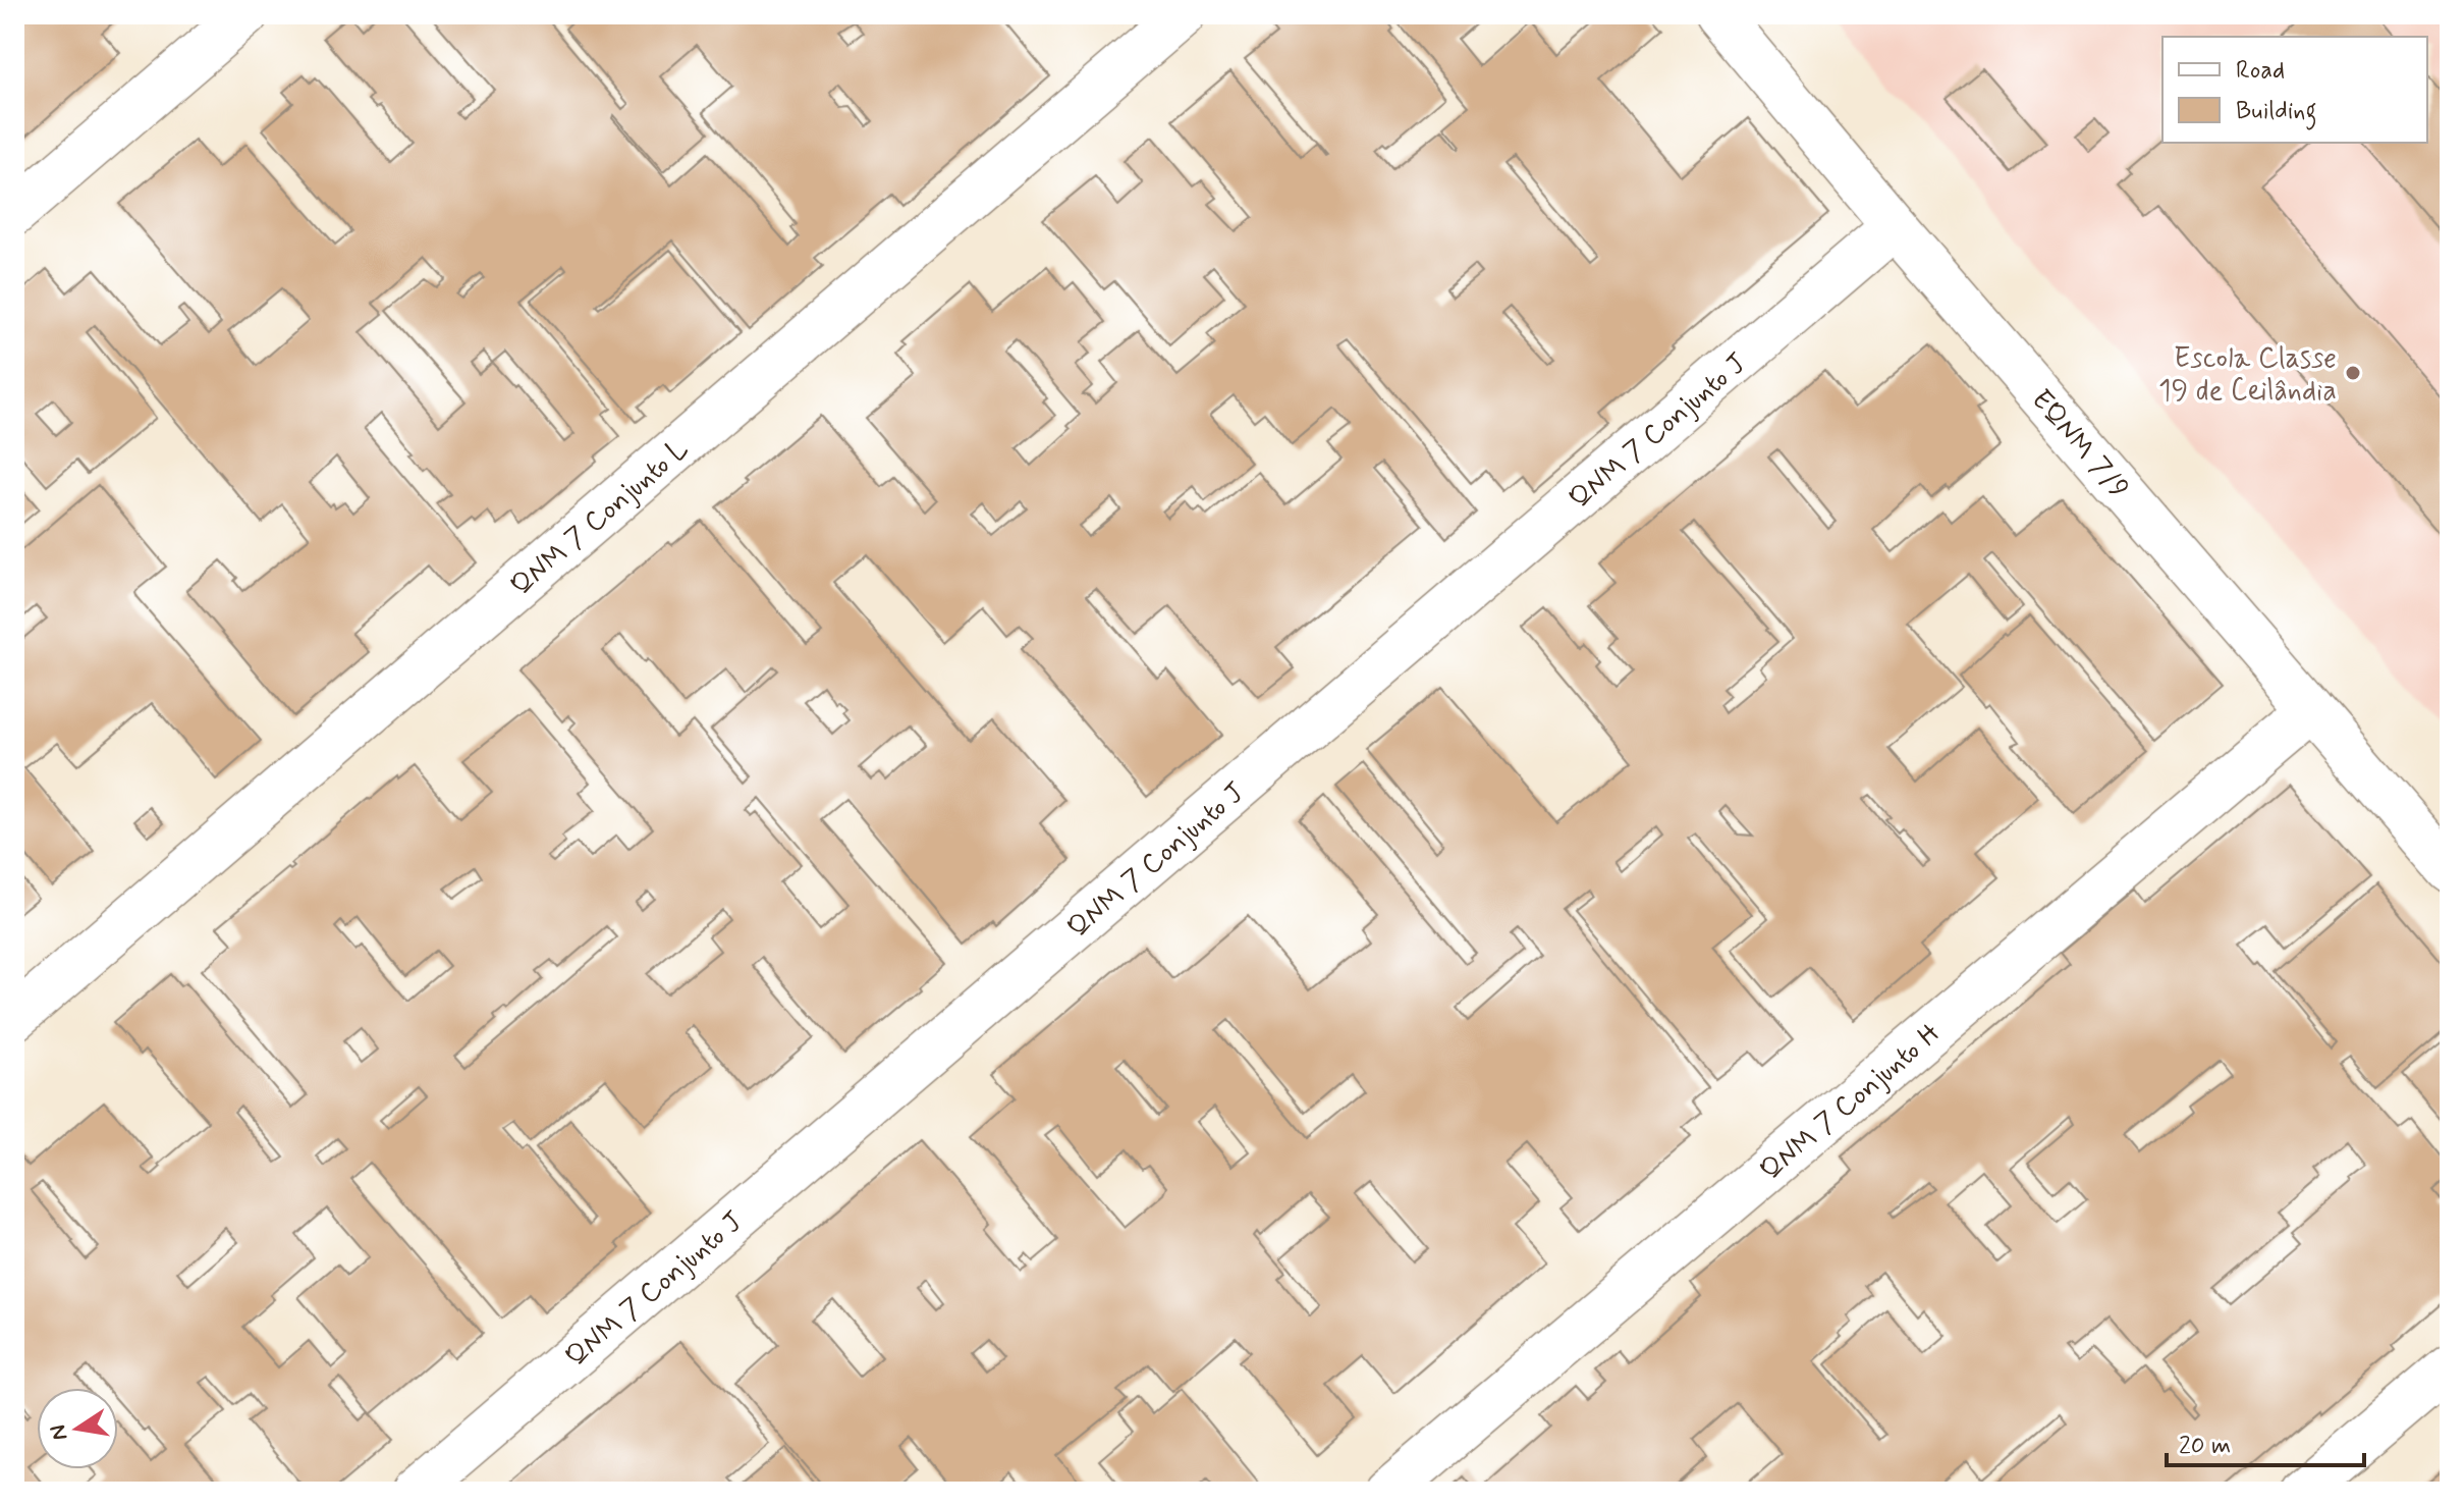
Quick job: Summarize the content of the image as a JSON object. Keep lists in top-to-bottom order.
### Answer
{
  "streets": {
    "street": [
      "QNM 7 Conjunto J",
      "EQNM 7/9",
      "QNM 7 Conjunto L",
      "QNM 7 Conjunto H"
    ]
  },
  "crossings": [
    ["QNM 7 Conjunto J", "EQNM 7/9"],
    ["EQNM 7/9", "QNM 7 Conjunto H"]
  ],
  "places": ["Escola Classe 19 de Ceilândia"],
  "legend": ["Road", "Building"],
  "scale_bar": "20 m",
  "north": "left"
}
